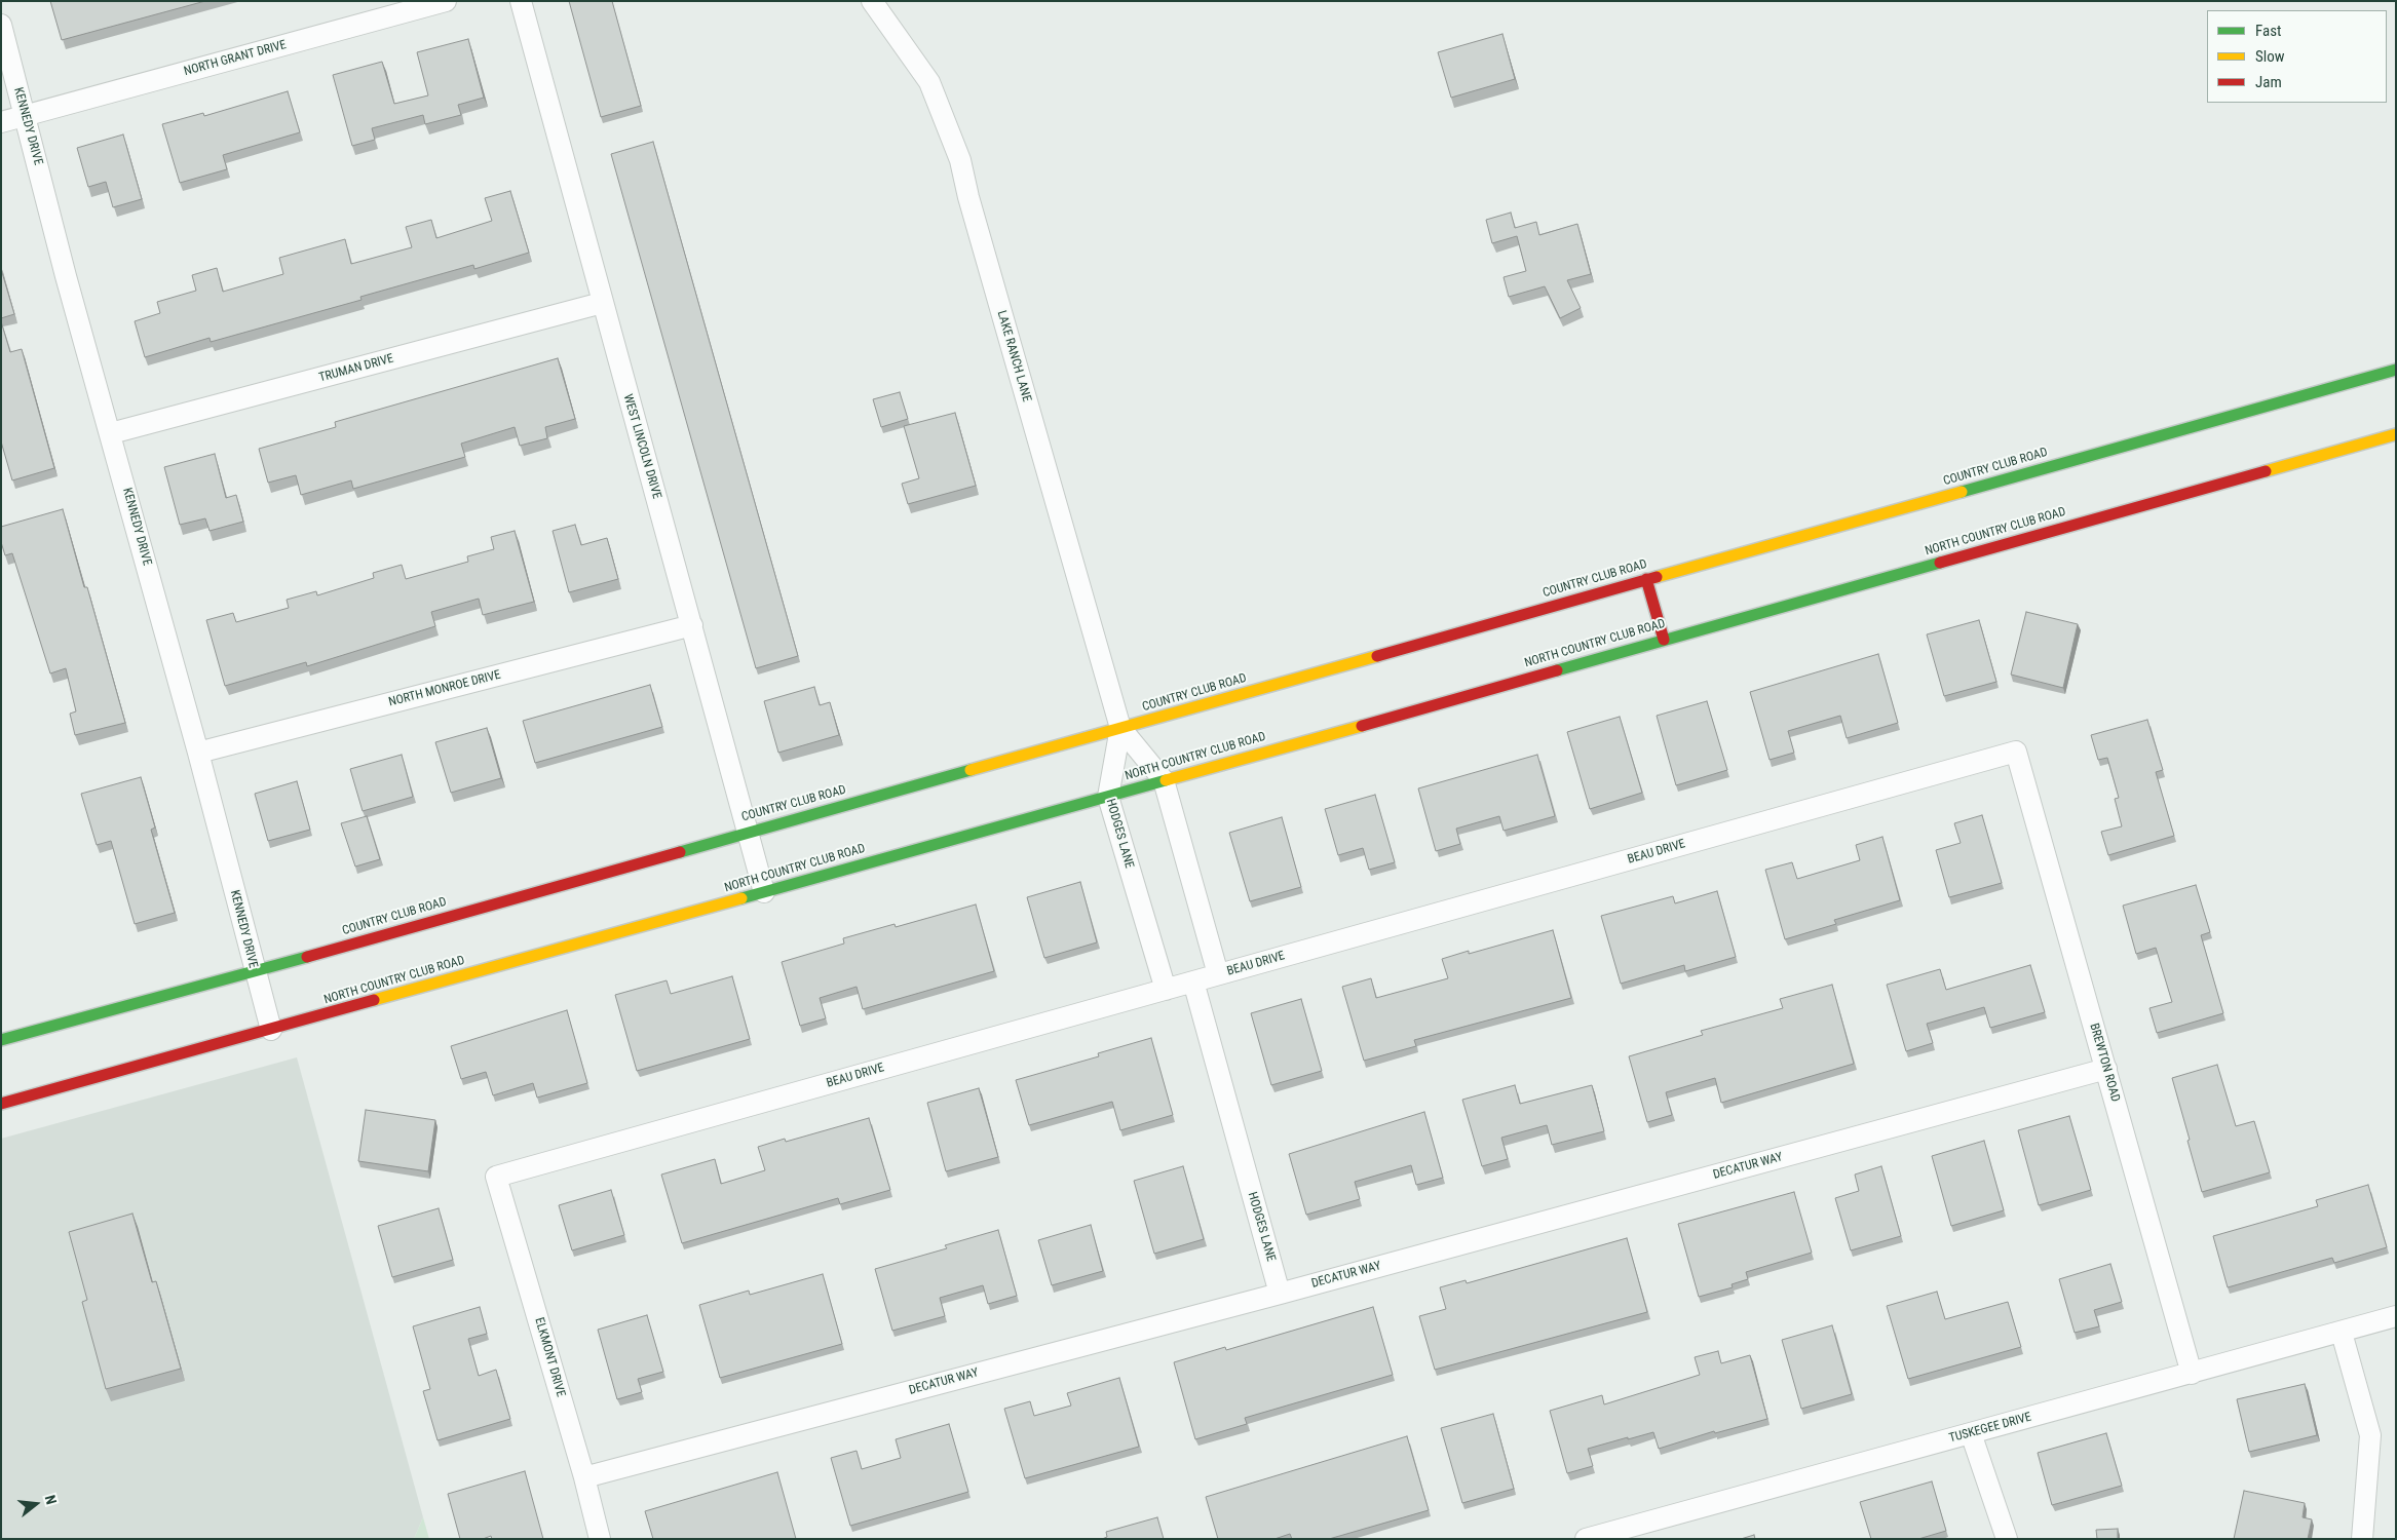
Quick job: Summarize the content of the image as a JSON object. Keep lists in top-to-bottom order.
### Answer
{
  "streets": {
    "main road": ["COUNTRY CLUB ROAD", "NORTH COUNTRY CLUB ROAD"],
    "street": [
      "NORTH GRANT DRIVE",
      "KENNEDY DRIVE",
      "LAKE RANCH LANE",
      "TRUMAN DRIVE",
      "WEST LINCOLN DRIVE",
      "NORTH MONROE DRIVE",
      "HODGES LANE",
      "BEAU DRIVE",
      "BREWTON ROAD",
      "DECATUR WAY",
      "ELKMONT DRIVE",
      "TUSKEGEE DRIVE"
    ]
  },
  "crossings": [
    ["NORTH GRANT DRIVE", "KENNEDY DRIVE"],
    ["KENNEDY DRIVE", "TRUMAN DRIVE"],
    ["KENNEDY DRIVE", "COUNTRY CLUB ROAD"],
    ["KENNEDY DRIVE", "NORTH COUNTRY CLUB ROAD"],
    ["KENNEDY DRIVE", "NORTH MONROE DRIVE"],
    ["LAKE RANCH LANE", "COUNTRY CLUB ROAD"],
    ["LAKE RANCH LANE", "HODGES LANE"],
    ["TRUMAN DRIVE", "WEST LINCOLN DRIVE"],
    ["WEST LINCOLN DRIVE", "COUNTRY CLUB ROAD"],
    ["WEST LINCOLN DRIVE", "NORTH COUNTRY CLUB ROAD"],
    ["WEST LINCOLN DRIVE", "NORTH MONROE DRIVE"],
    ["COUNTRY CLUB ROAD", "HODGES LANE"],
    ["NORTH COUNTRY CLUB ROAD", "HODGES LANE"],
    ["HODGES LANE", "BEAU DRIVE"],
    ["HODGES LANE", "DECATUR WAY"],
    ["BEAU DRIVE", "BREWTON ROAD"],
    ["BEAU DRIVE", "ELKMONT DRIVE"],
    ["BREWTON ROAD", "DECATUR WAY"],
    ["BREWTON ROAD", "TUSKEGEE DRIVE"],
    ["DECATUR WAY", "ELKMONT DRIVE"]
  ],
  "legend": ["Fast", "Slow", "Jam"],
  "north": "right"
}
